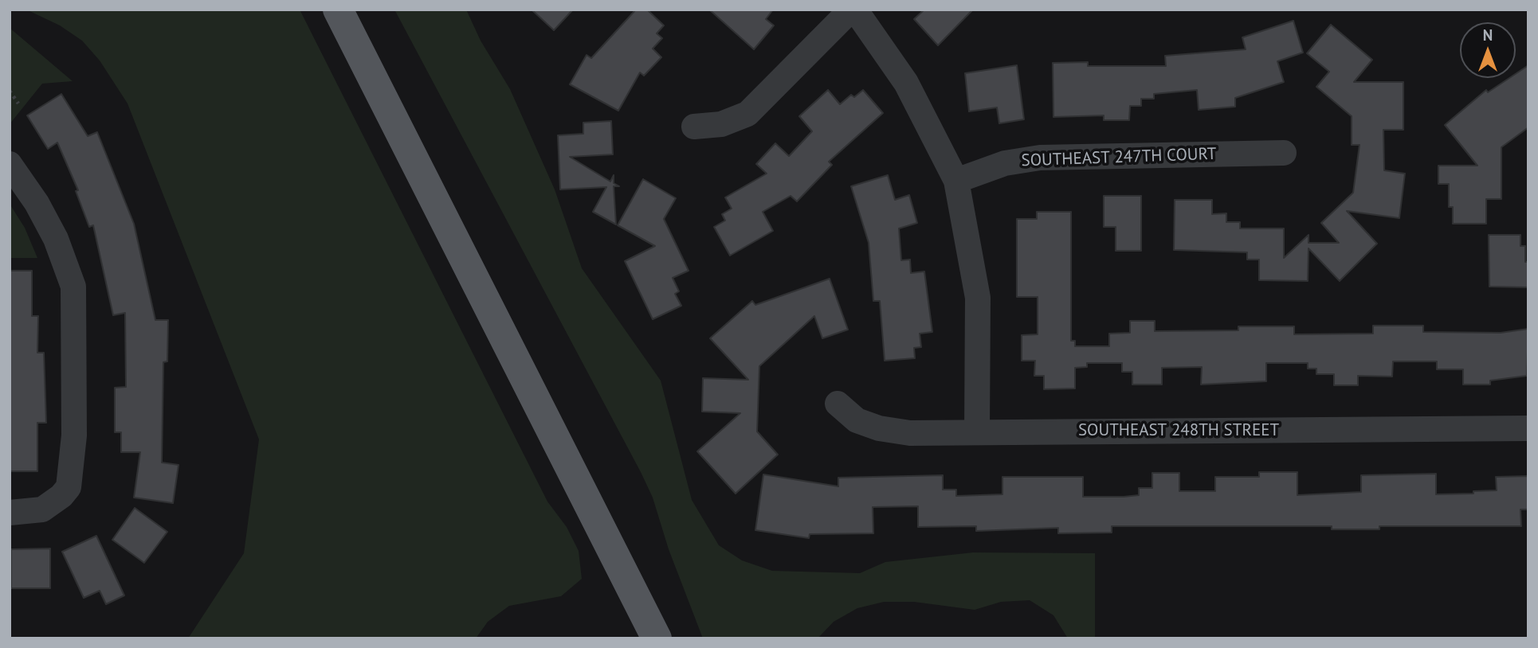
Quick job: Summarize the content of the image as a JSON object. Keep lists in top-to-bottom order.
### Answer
{
  "streets": {
    "street": ["SOUTHEAST 247TH COURT", "SOUTHEAST 248TH STREET"]
  },
  "north": "top"
}
